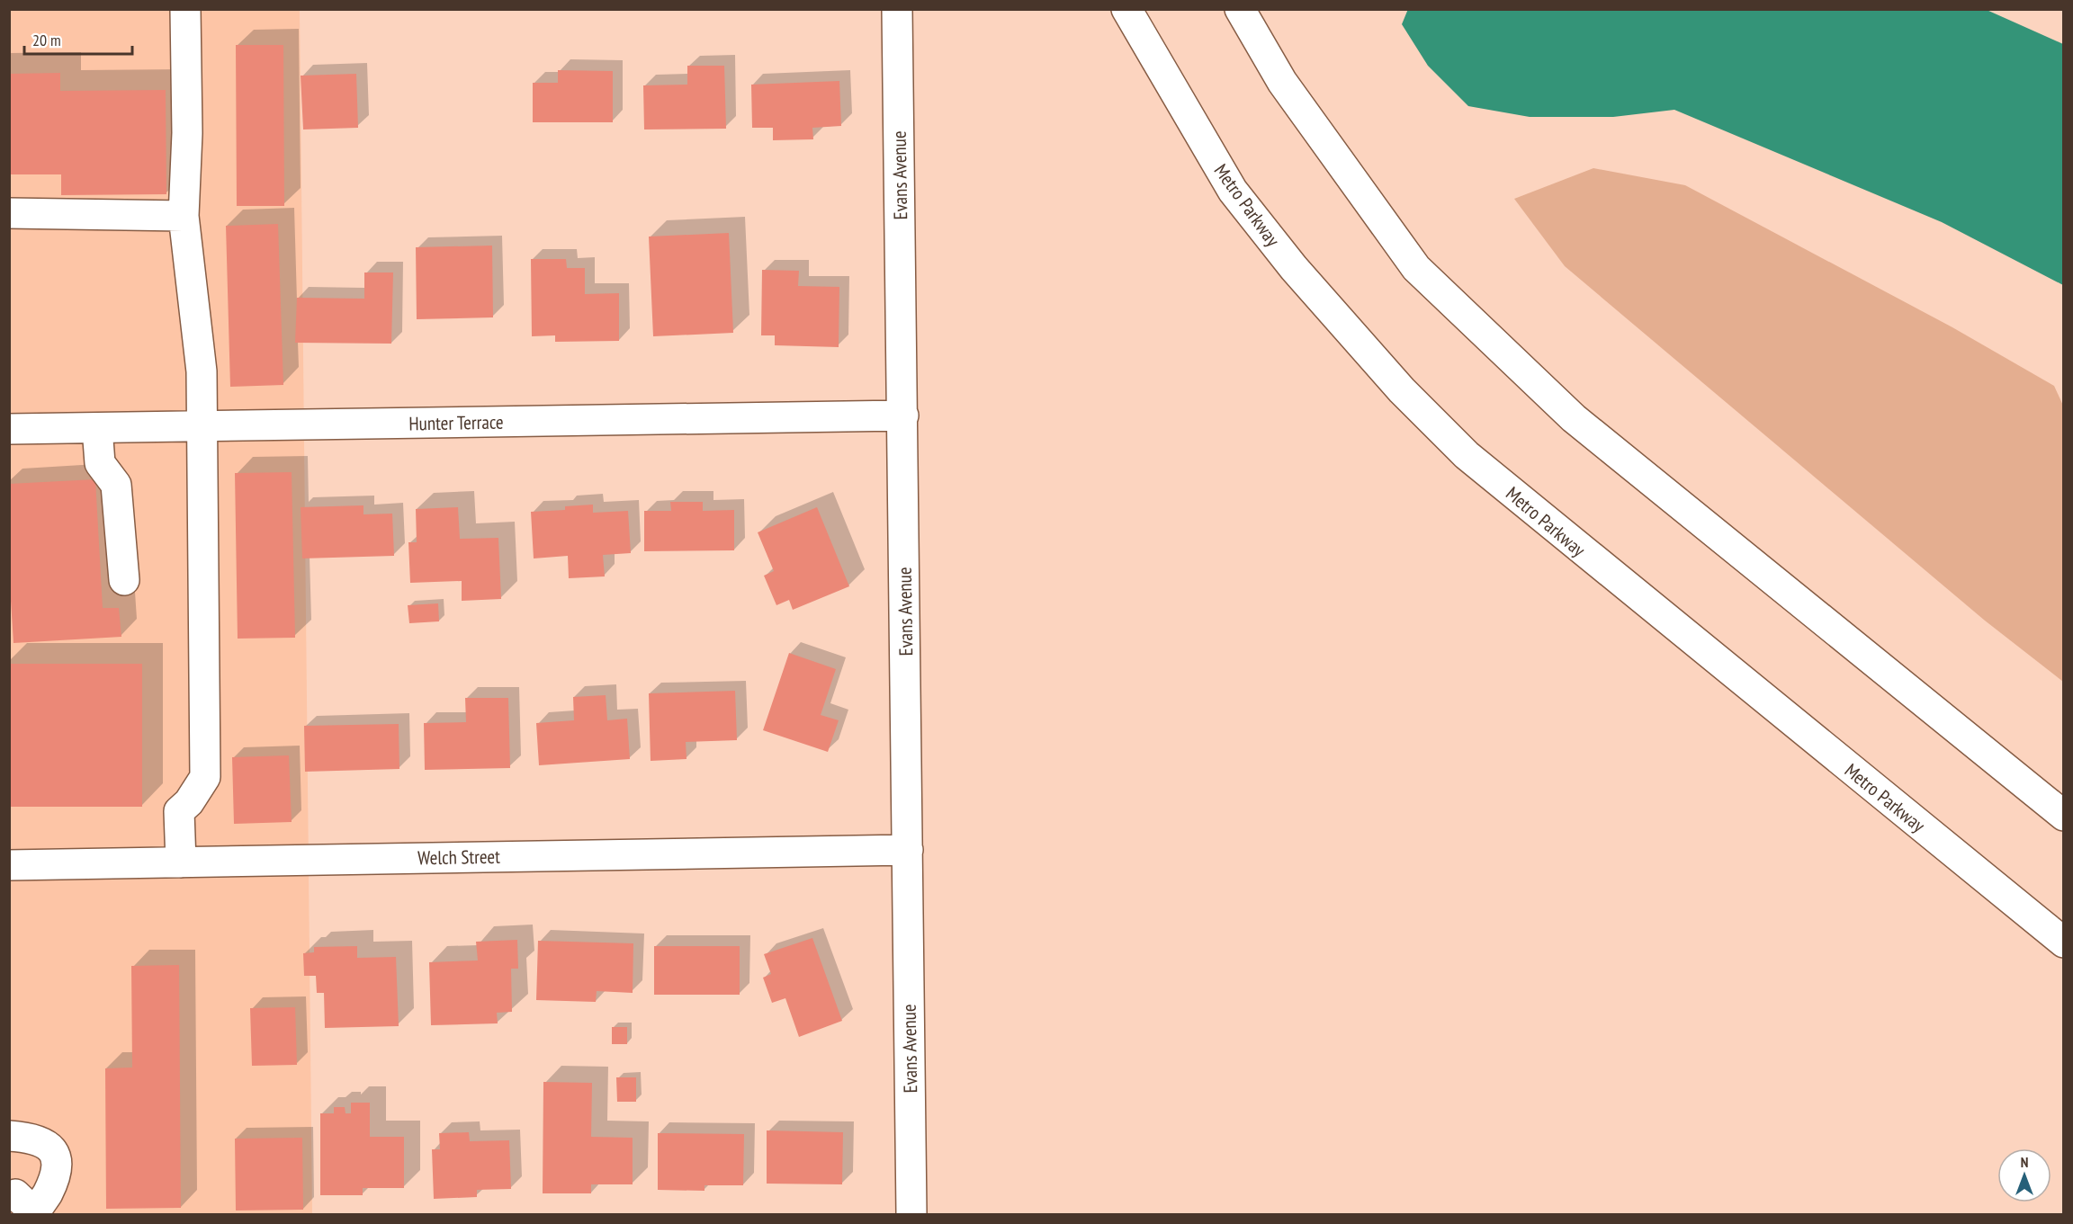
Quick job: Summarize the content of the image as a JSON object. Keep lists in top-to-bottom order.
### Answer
{
  "streets": {
    "street": [
      "Evans Avenue",
      "Metro Parkway",
      "Hunter Terrace",
      "Welch Street"
    ]
  },
  "crossings": [
    ["Evans Avenue", "Hunter Terrace"],
    ["Evans Avenue", "Welch Street"]
  ],
  "scale_bar": "20 m",
  "north": "top"
}
